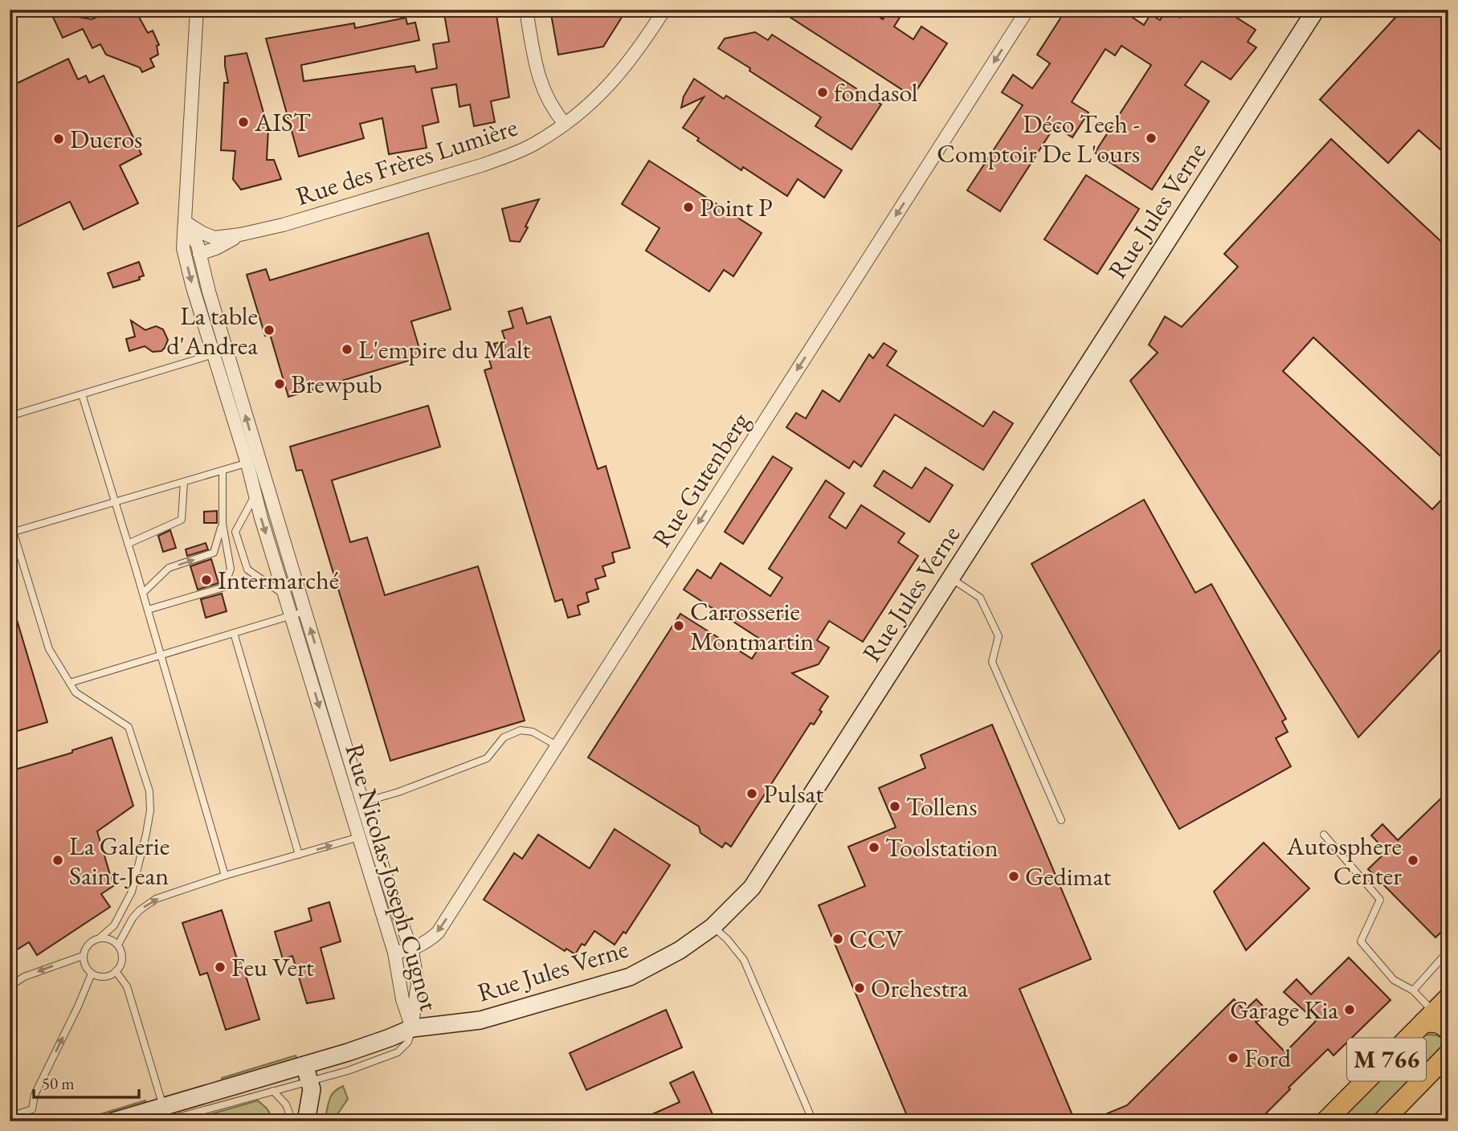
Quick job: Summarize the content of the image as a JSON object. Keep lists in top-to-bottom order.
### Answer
{
  "streets": {
    "main road": ["Rue Jules Verne", "M 766"],
    "street": ["Rue des Frères Lumière", "Rue Gutenberg", "Rue Nicolas-Joseph Cugnot"]
  },
  "crossings": [
    ["Rue des Frères Lumière", "Rue Nicolas-Joseph Cugnot"],
    ["Rue Jules Verne", "Rue Nicolas-Joseph Cugnot"],
    ["Rue Gutenberg", "Rue Nicolas-Joseph Cugnot"]
  ],
  "one_way": ["Rue Gutenberg"],
  "places": [
    "fondasol",
    "AIST",
    "Déco Tech - Comptoir De L'ours",
    "Ducros",
    "Point P",
    "La table d'Andrea",
    "L'empire du Malt",
    "Brewpub",
    "Intermarché",
    "Carrosserie Montmartin",
    "Pulsat",
    "Tollens",
    "Toolstation",
    "La Galerie Saint-Jean",
    "Autosphere Center",
    "Gedimat",
    "CCV",
    "Feu Vert",
    "Orchestra",
    "Garage Kia",
    "Ford"
  ],
  "scale_bar": "50 m"
}
